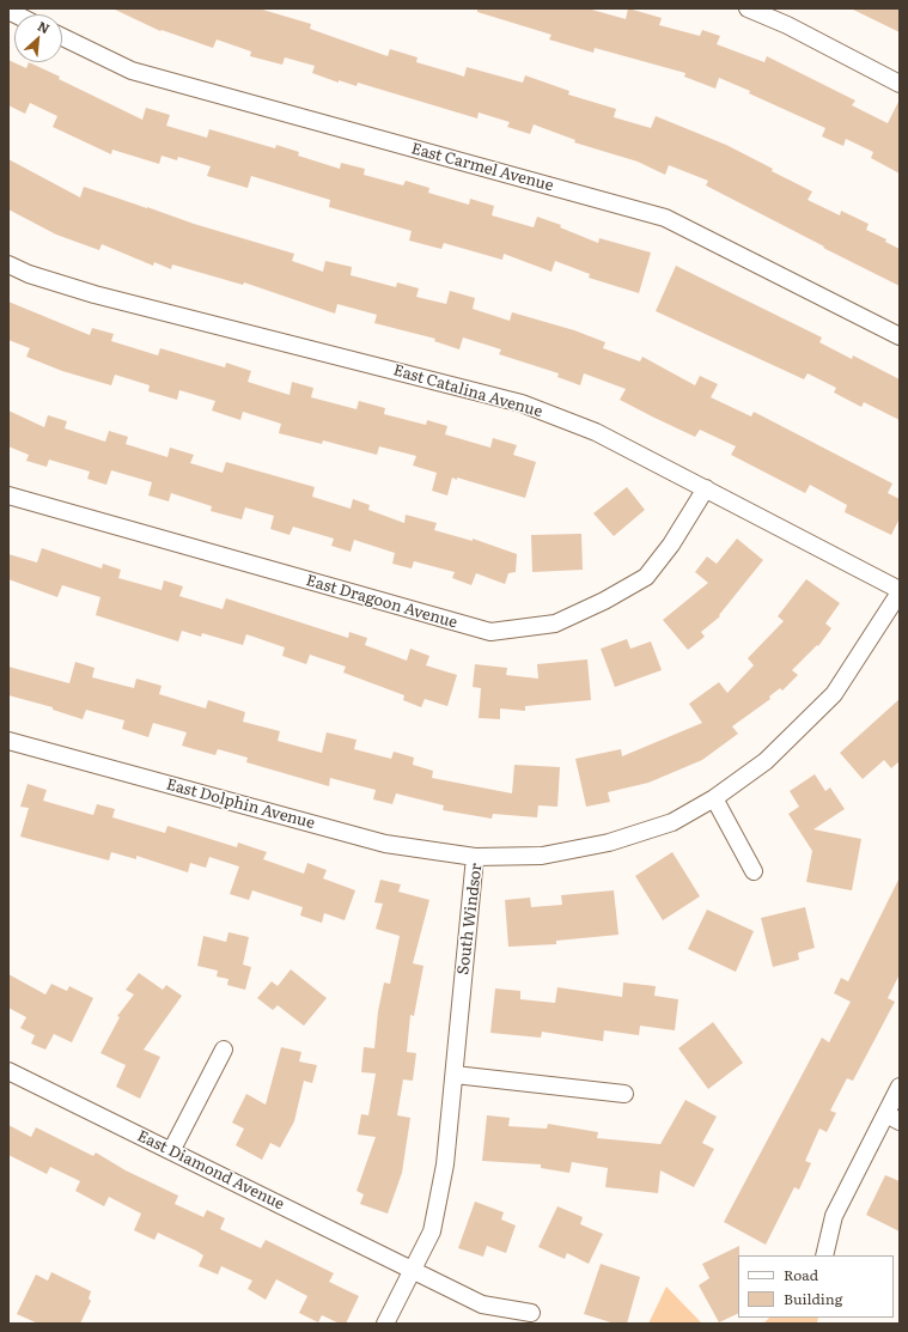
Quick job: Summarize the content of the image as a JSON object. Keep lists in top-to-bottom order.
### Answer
{
  "streets": {
    "street": [
      "East Carmel Avenue",
      "East Catalina Avenue",
      "East Dragoon Avenue",
      "East Dolphin Avenue",
      "South Windsor",
      "East Diamond Avenue"
    ]
  },
  "crossings": [
    ["East Catalina Avenue", "East Dragoon Avenue"],
    ["East Catalina Avenue", "South Windsor"],
    ["East Dolphin Avenue", "South Windsor"],
    ["South Windsor", "East Diamond Avenue"]
  ],
  "legend": ["Road", "Building"],
  "north": "top right"
}
